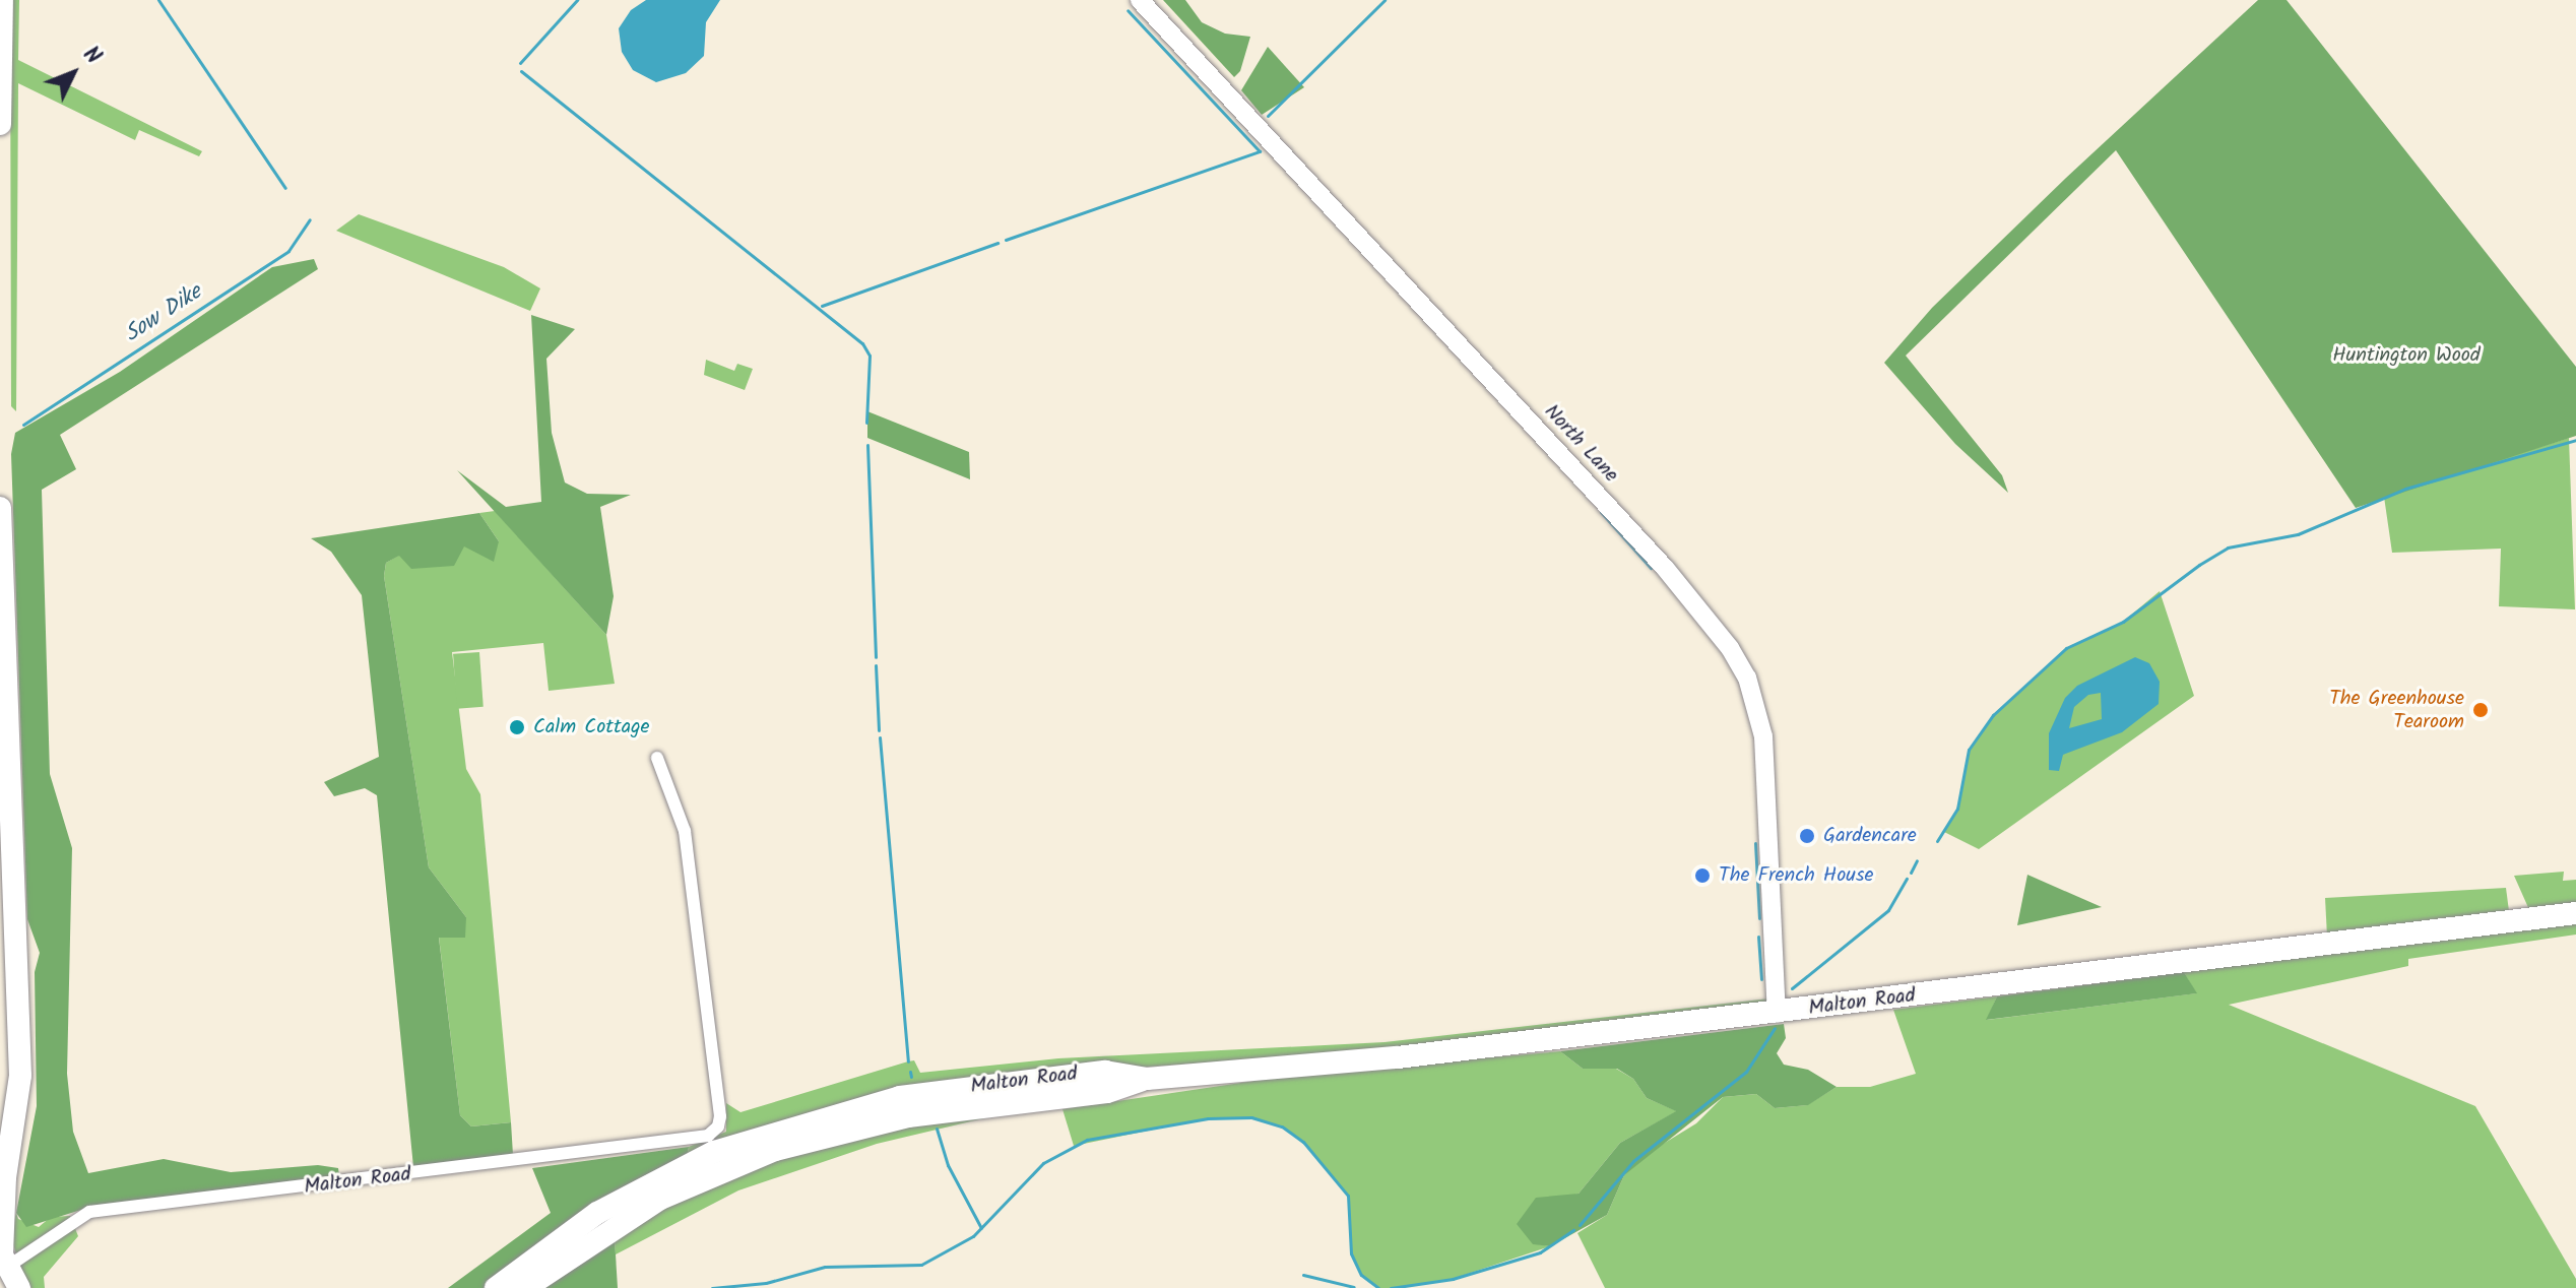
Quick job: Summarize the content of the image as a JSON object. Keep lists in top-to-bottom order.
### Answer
{
  "streets": {
    "highway": ["Malton Road"],
    "street": ["North Lane"]
  },
  "crossings": [
    ["North Lane", "Malton Road"]
  ],
  "water": ["Sow Dike"],
  "parks": ["Huntington Wood"],
  "places": [
    "The Greenhouse Tearoom",
    "Calm Cottage",
    "Gardencare",
    "The French House"
  ],
  "north": "top right"
}
